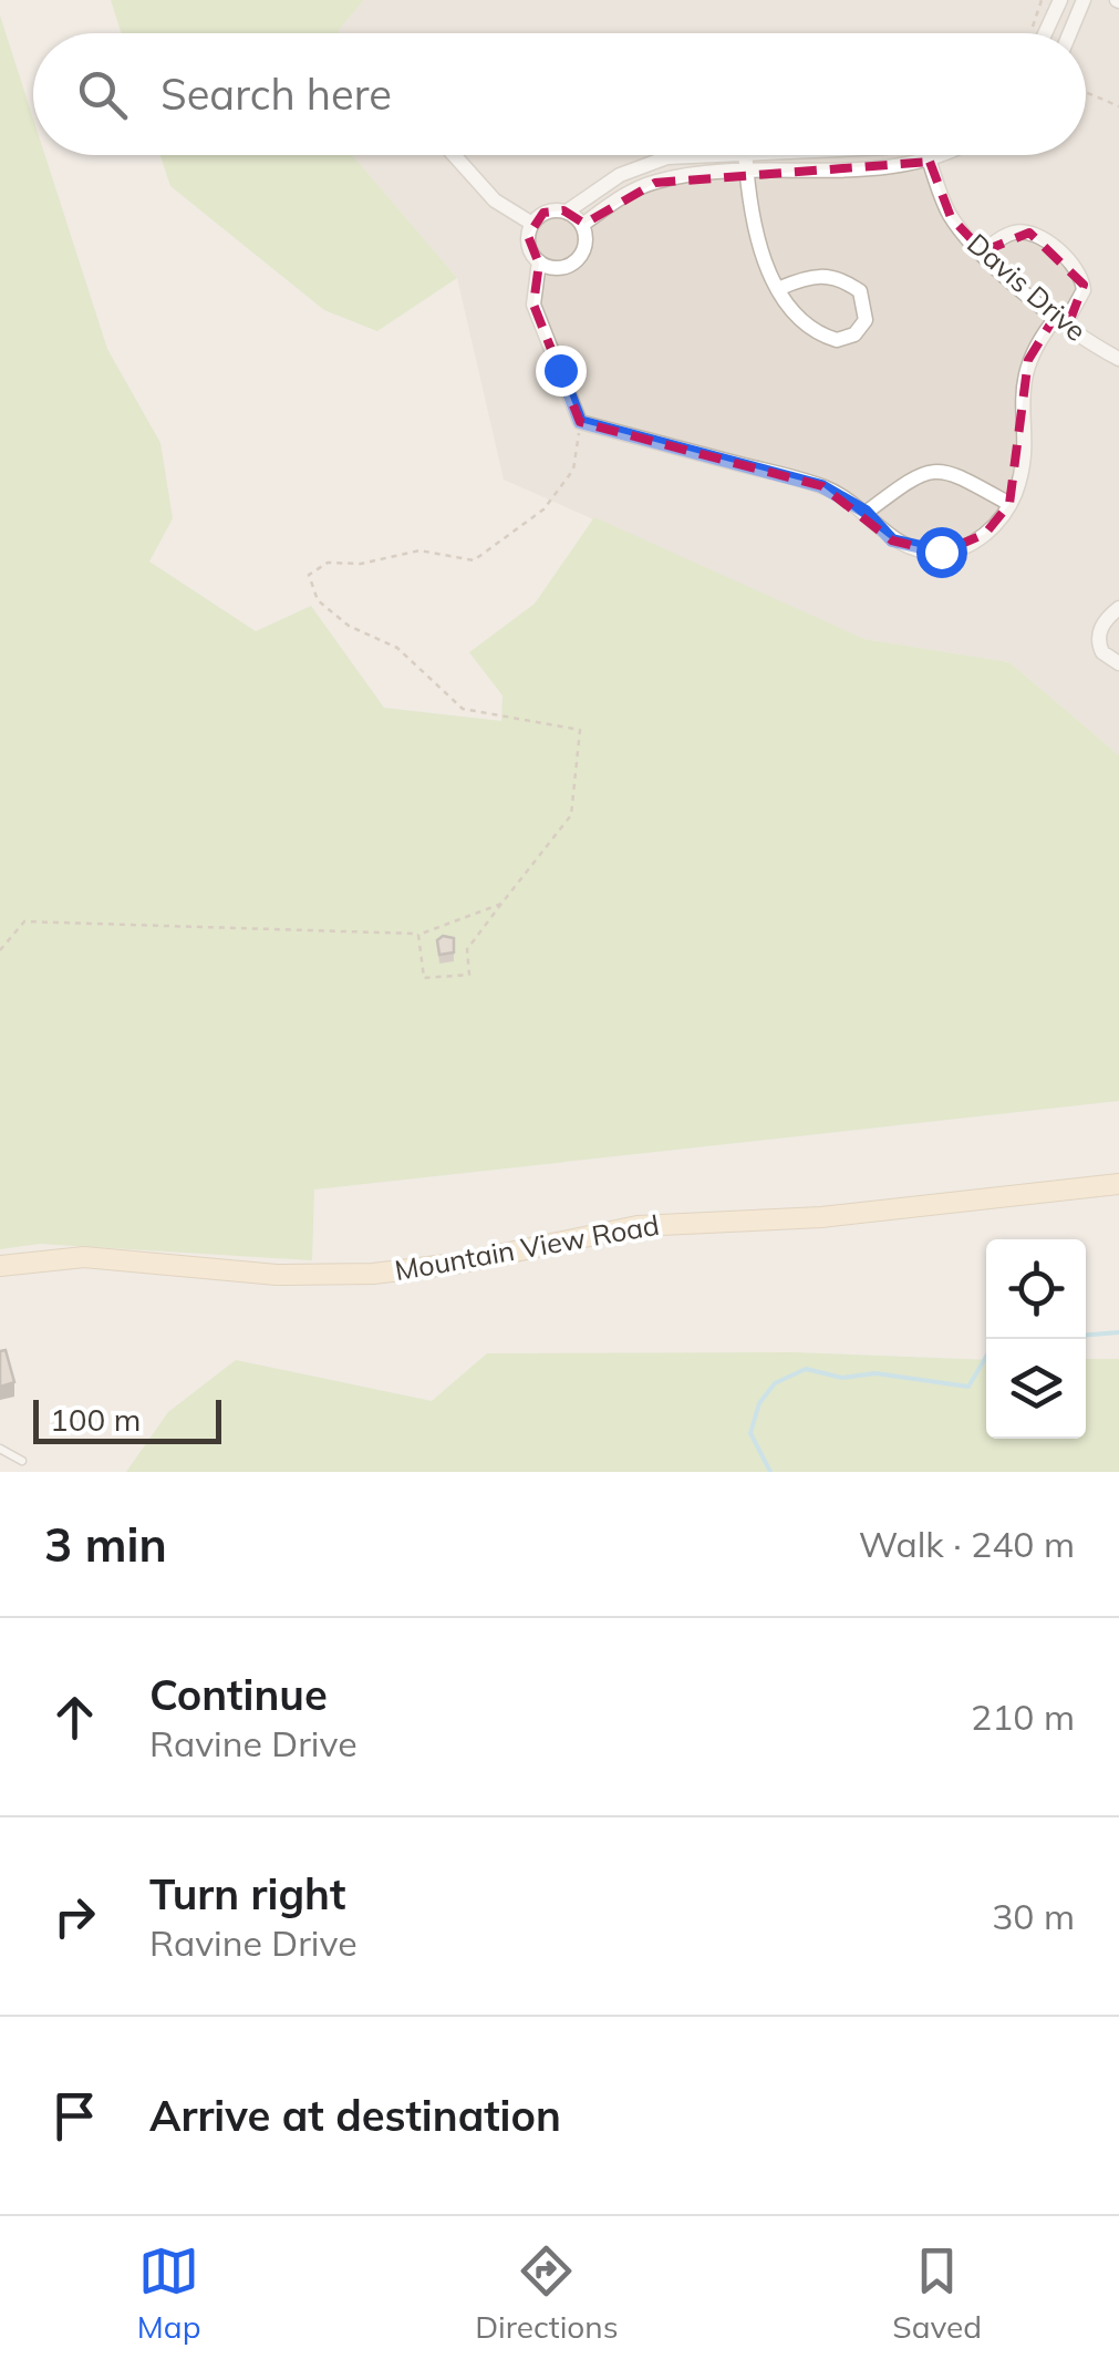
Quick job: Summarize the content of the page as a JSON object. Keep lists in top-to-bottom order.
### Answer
{
  "streets": {
    "street": ["Davis Drive", "Mountain View Road"]
  },
  "scale_bar": "100 m",
  "page": {
    "search": "Search here",
    "scale": "100 m",
    "heading": ["3 min", "Walk · 240 m"],
    "list": [
      ["Continue", "Ravine Drive", "210 m"],
      ["Turn right", "Ravine Drive", "30 m"],
      "Arrive at destination"
    ],
    "nav": ["Map", "Directions", "Saved"]
  }
}
